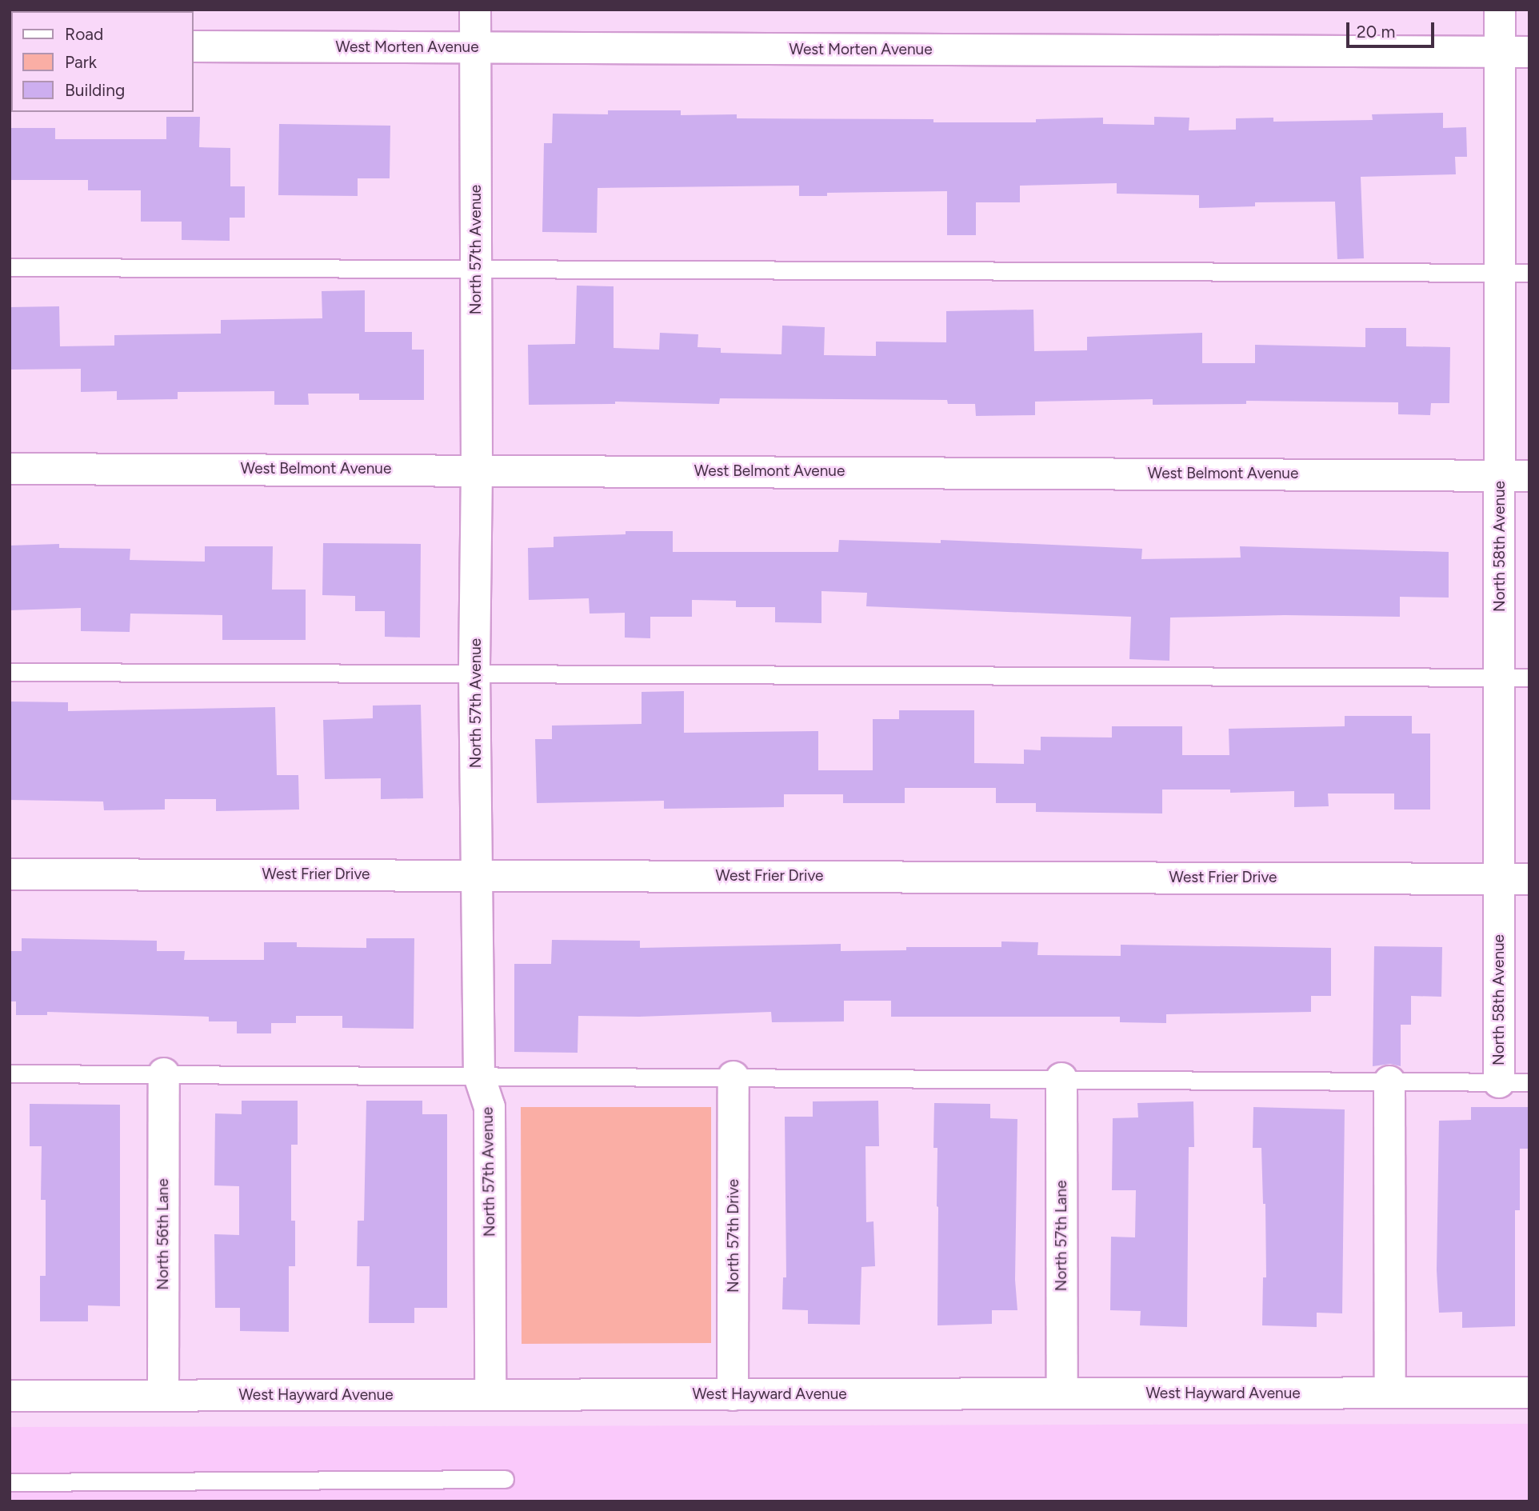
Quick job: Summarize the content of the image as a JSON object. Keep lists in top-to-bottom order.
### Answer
{
  "streets": {
    "street": [
      "West Morten Avenue",
      "North 57th Avenue",
      "West Belmont Avenue",
      "North 58th Avenue",
      "West Frier Drive",
      "North 56th Lane",
      "North 57th Drive",
      "North 57th Lane",
      "West Hayward Avenue"
    ]
  },
  "crossings": [
    ["West Morten Avenue", "North 57th Avenue"],
    ["West Morten Avenue", "North 58th Avenue"],
    ["North 57th Avenue", "West Belmont Avenue"],
    ["North 57th Avenue", "West Frier Drive"],
    ["North 57th Avenue", "West Hayward Avenue"],
    ["West Belmont Avenue", "North 58th Avenue"],
    ["North 58th Avenue", "West Frier Drive"],
    ["North 56th Lane", "West Hayward Avenue"],
    ["North 57th Drive", "West Hayward Avenue"],
    ["North 57th Lane", "West Hayward Avenue"]
  ],
  "legend": ["Road", "Park", "Building"],
  "scale_bar": "20 m"
}
